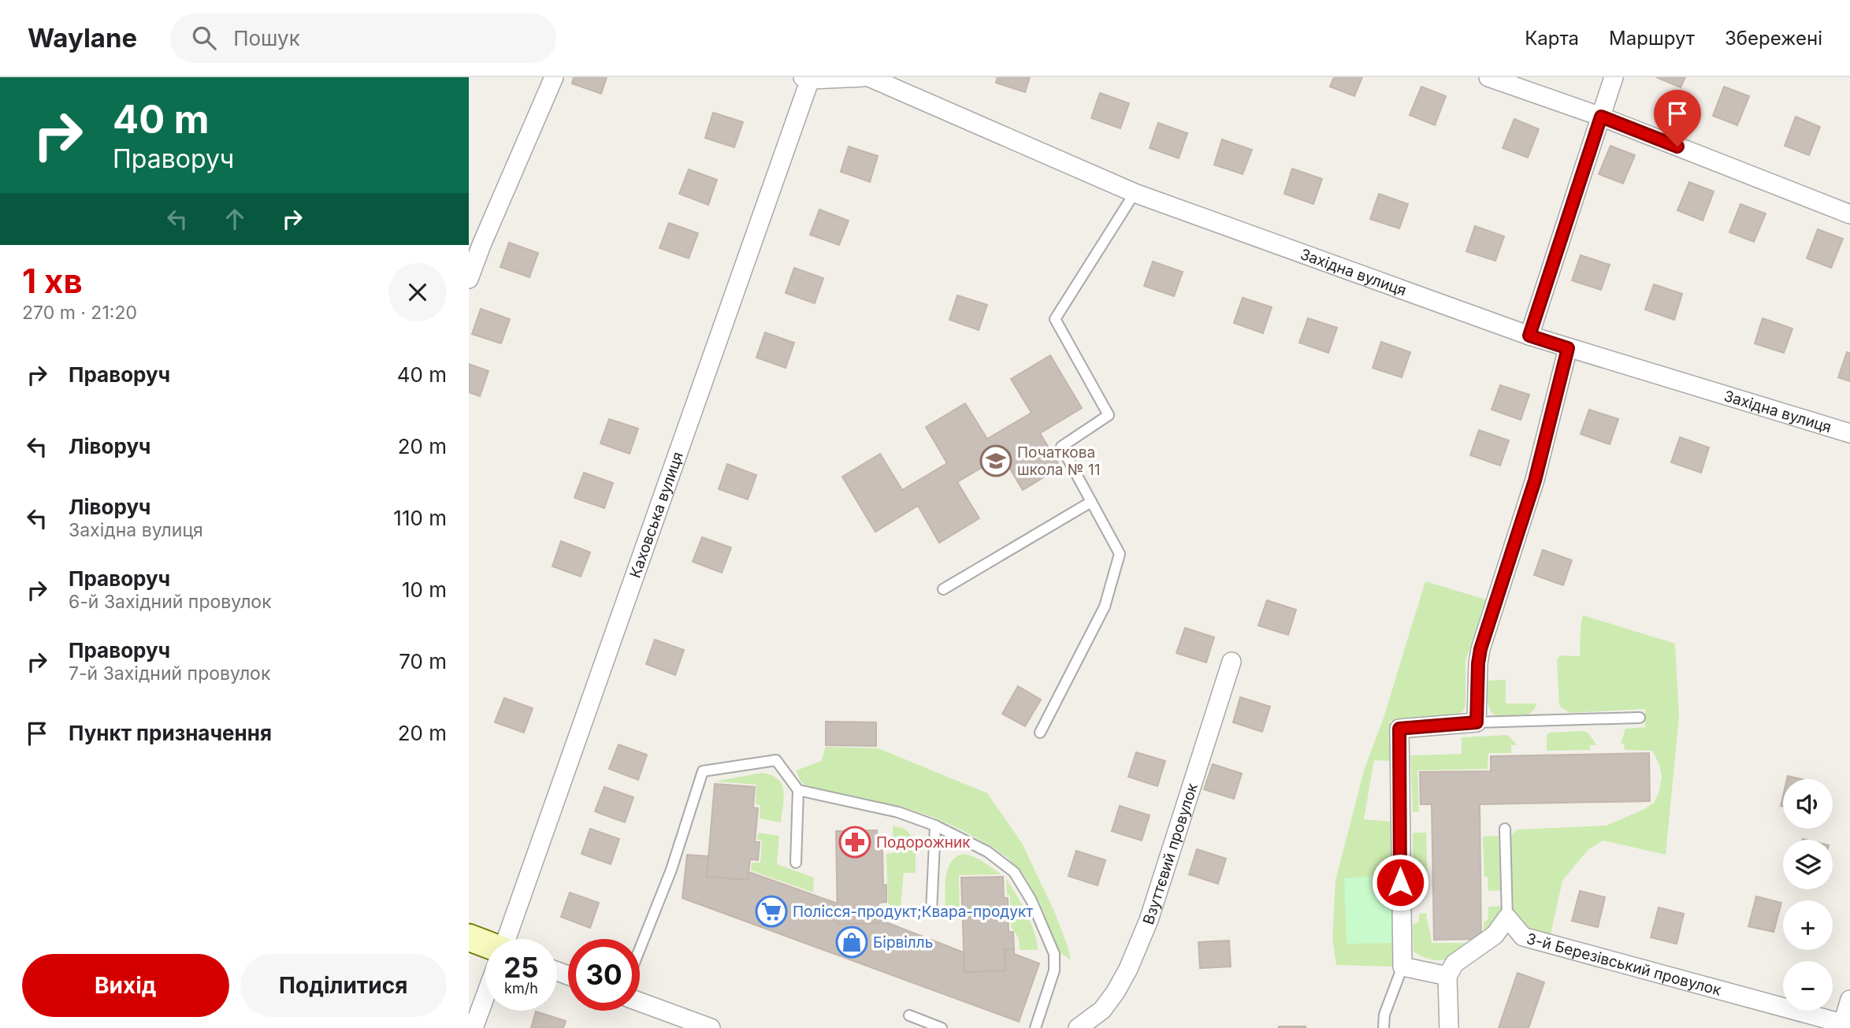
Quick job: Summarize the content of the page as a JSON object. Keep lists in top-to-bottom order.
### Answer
{
  "streets": {
    "street": [
      "Західна вулиця",
      "Каховська вулиця",
      "Взуттєвий провулок",
      "3-й Березівський провулок"
    ]
  },
  "places": {
    "school or university": ["Початкова школа № 11"],
    "pharmacy": ["Подорожник"],
    "supermarket": ["Полісся-продукт;Квара-продукт"],
    "shop": ["Бірвілль"]
  },
  "page": {
    "header": "Waylane",
    "search": "Пошук",
    "nav": ["Карта", "Маршрут", "Збережені"],
    "turn": ["40 m", "Праворуч"],
    "heading": ["1 хв", "270 m · 21:20"],
    "list": [
      {
        "name": "Праворуч",
        "value": "40 m"
      },
      {
        "name": "Ліворуч",
        "value": "20 m"
      },
      {
        "name": "Ліворуч",
        "note": "Західна вулиця",
        "value": "110 m"
      },
      {
        "name": "Праворуч",
        "note": "6-й Західний провулок",
        "value": "10 m"
      },
      {
        "name": "Праворуч",
        "note": "7-й Західний провулок",
        "value": "70 m"
      },
      {
        "name": "Пункт призначення",
        "value": "20 m"
      }
    ],
    "map_buttons": ["+", "−"],
    "speed": "25 km/h",
    "limit": "30",
    "buttons": ["Вихід", "Поділитися"]
  }
}
